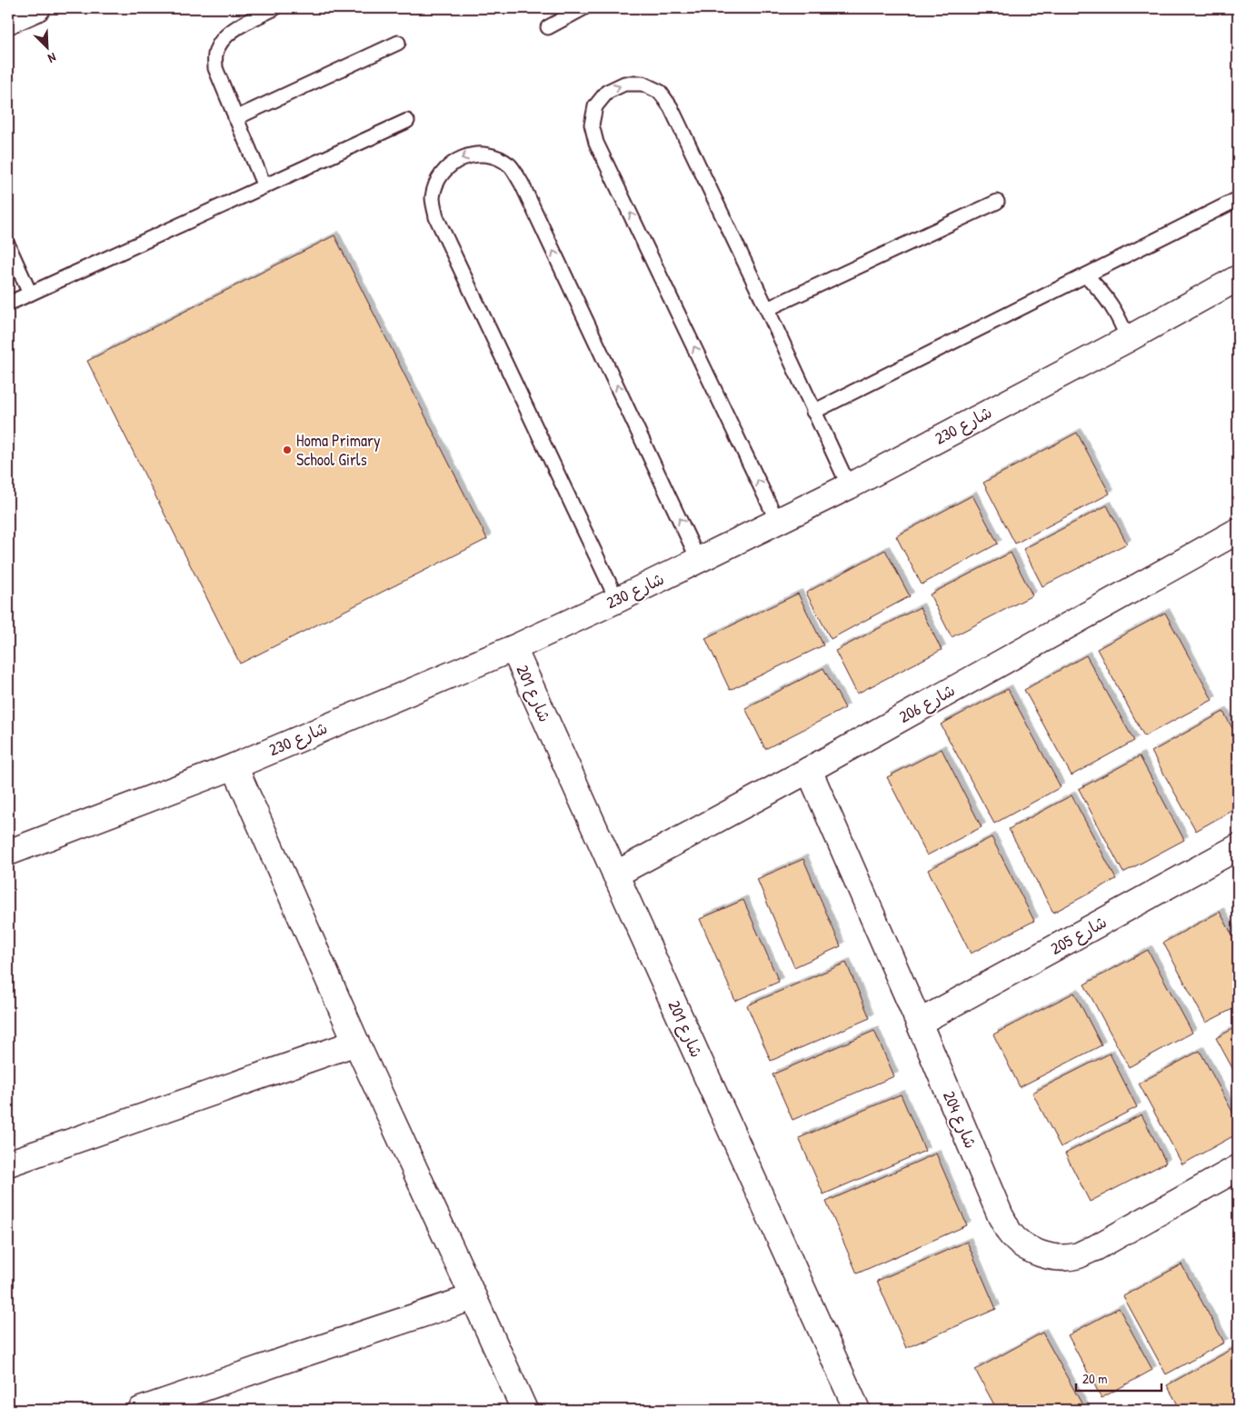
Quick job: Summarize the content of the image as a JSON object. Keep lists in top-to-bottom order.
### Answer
{
  "streets": {
    "street": [
      "شارع 230",
      "شارع 201",
      "شارع 206",
      "شارع 205",
      "شارع 204"
    ]
  },
  "crossings": [
    ["شارع 230", "شارع 201"],
    ["شارع 201", "شارع 206"],
    ["شارع 206", "شارع 204"],
    ["شارع 205", "شارع 204"]
  ],
  "places": ["Homa Primary School Girls"],
  "scale_bar": "20 m",
  "north": "bottom right"
}
